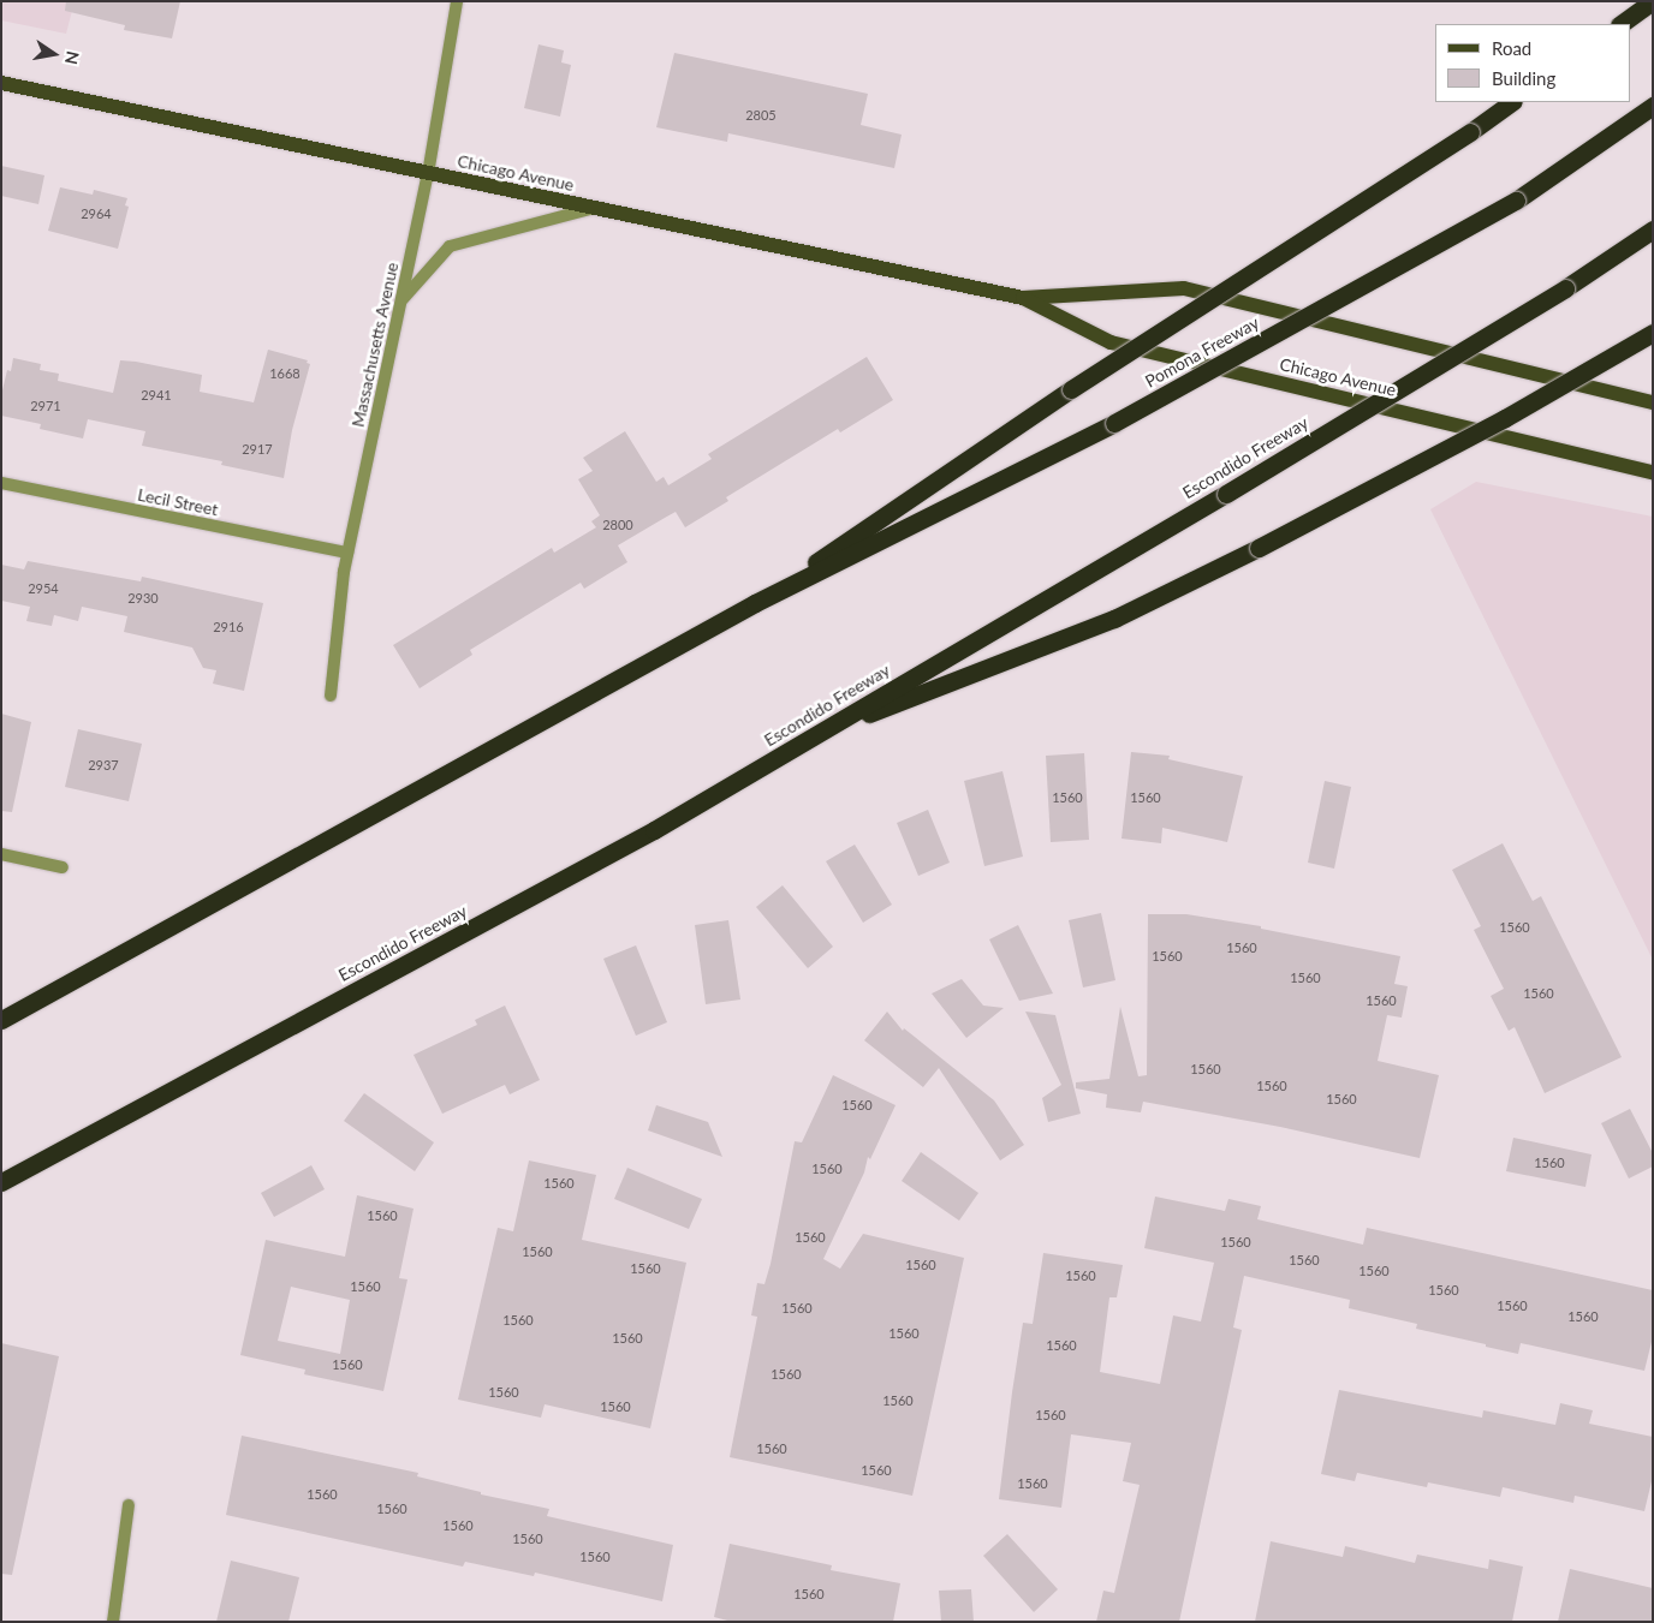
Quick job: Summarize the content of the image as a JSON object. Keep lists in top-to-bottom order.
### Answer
{
  "streets": {
    "highway": ["Pomona Freeway", "Escondido Freeway"],
    "main road": ["Chicago Avenue"],
    "street": ["Massachusetts Avenue", "Lecil Street"]
  },
  "crossings": [
    ["Chicago Avenue", "Massachusetts Avenue"],
    ["Massachusetts Avenue", "Lecil Street"]
  ],
  "house_numbers": [
    "2805",
    "2964",
    "1668",
    "2941",
    "2971",
    "2917",
    "2800",
    "2954",
    "2930",
    "2916",
    "2937",
    "1560",
    "1560",
    "1560",
    "1560",
    "1560",
    "1560",
    "1560",
    "1560",
    "1560",
    "1560",
    "1560",
    "1560",
    "1560",
    "1560",
    "1560",
    "1560",
    "1560",
    "1560",
    "1560",
    "1560",
    "1560",
    "1560",
    "1560",
    "1560",
    "1560",
    "1560",
    "1560",
    "1560",
    "1560",
    "1560",
    "1560",
    "1560",
    "1560",
    "1560",
    "1560",
    "1560",
    "1560",
    "1560",
    "1560",
    "1560",
    "1560",
    "1560",
    "1560",
    "1560",
    "1560",
    "1560",
    "1560",
    "1560"
  ],
  "legend": ["Road", "Building"],
  "north": "right"
}
